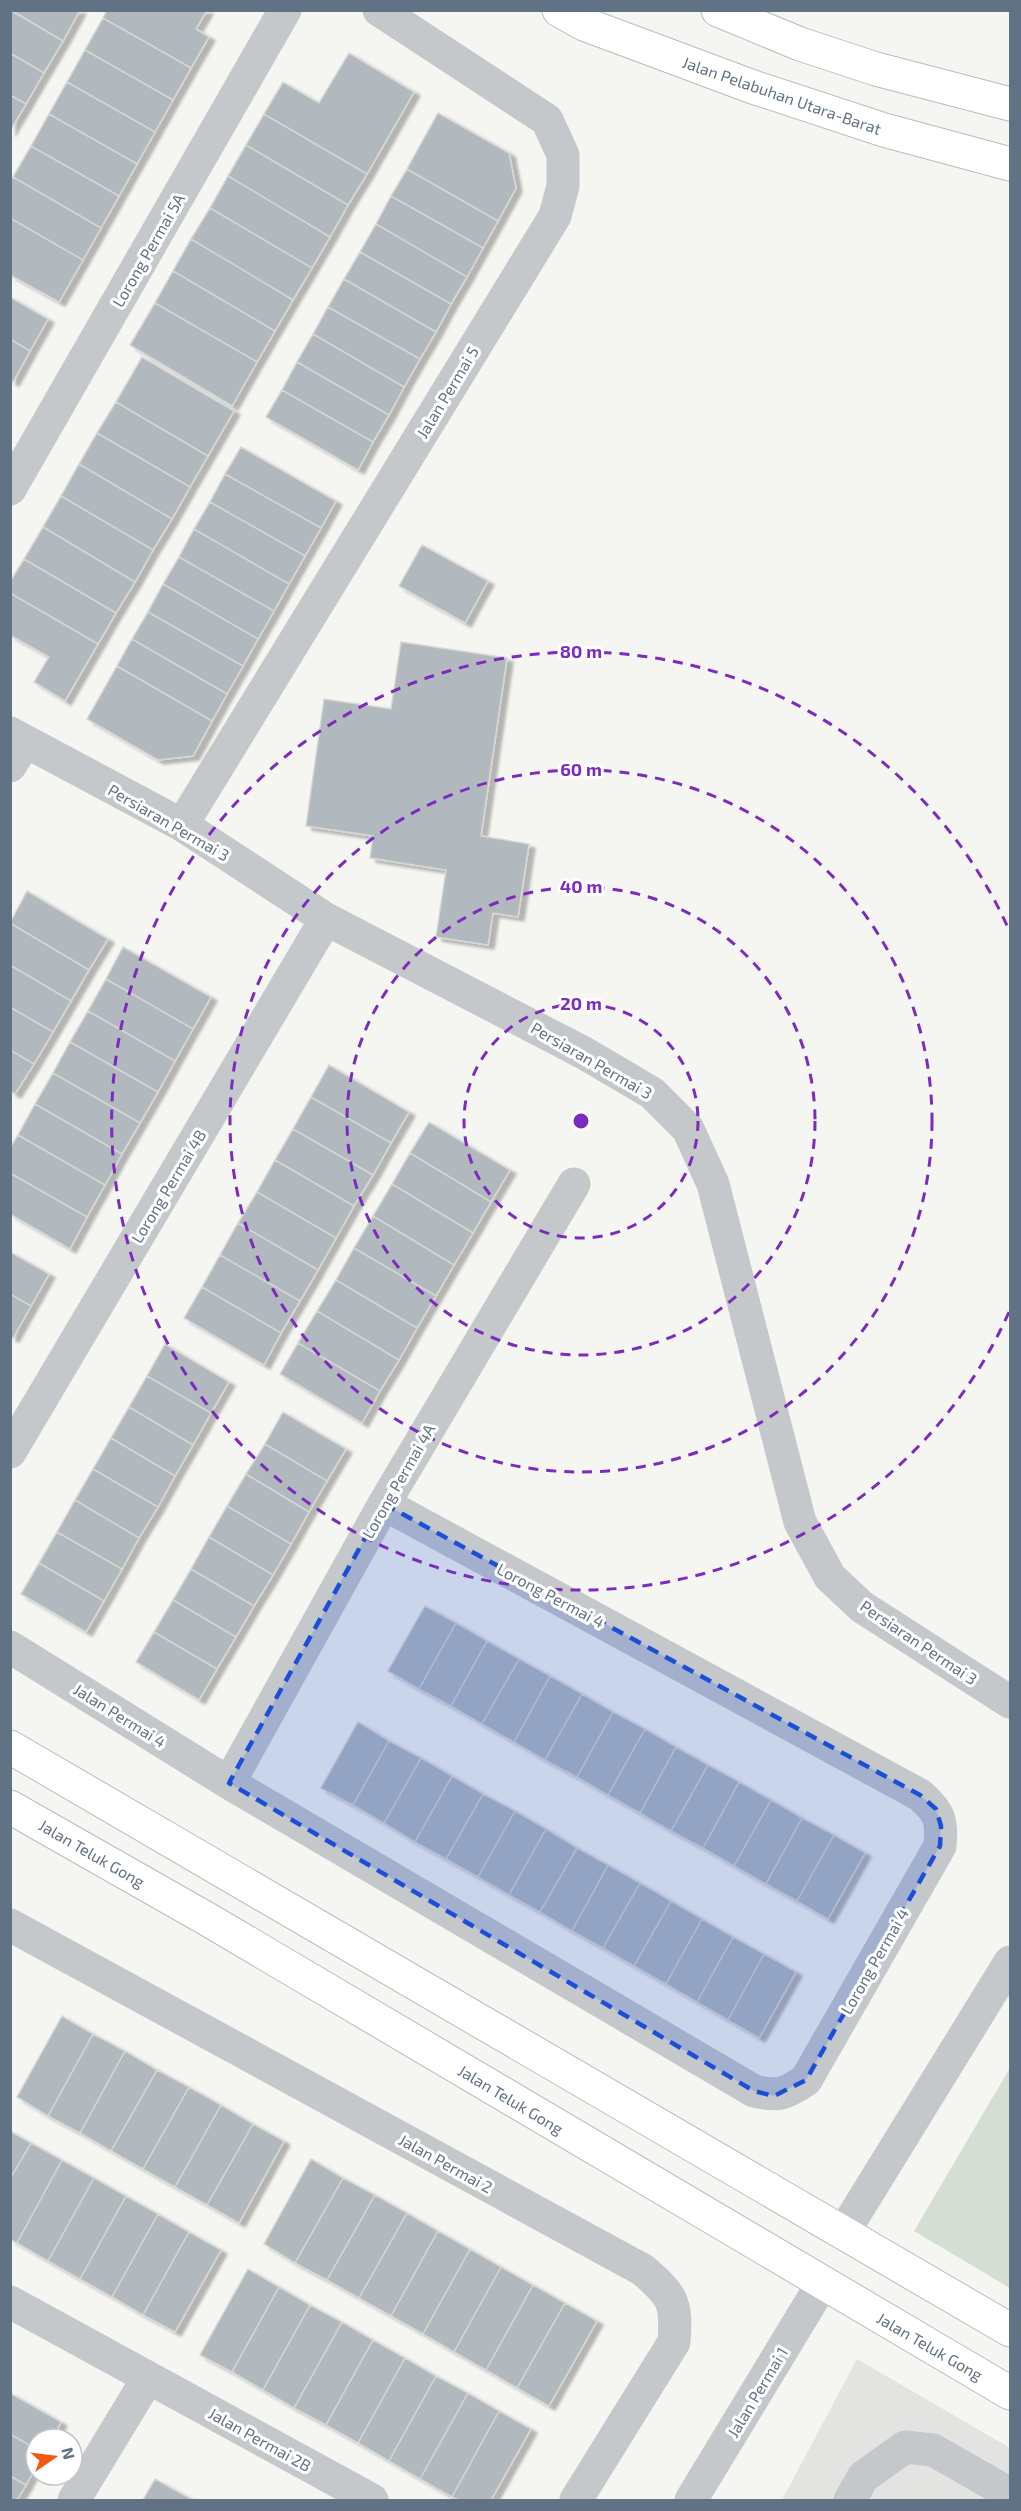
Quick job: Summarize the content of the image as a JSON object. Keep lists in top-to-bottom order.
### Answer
{
  "streets": {
    "main road": ["Jalan Pelabuhan Utara-Barat", "Jalan Teluk Gong"],
    "street": [
      "Lorong Permai 5A",
      "Jalan Permai 5",
      "Persiaran Permai 3",
      "Lorong Permai 4B",
      "Lorong Permai 4A",
      "Lorong Permai 4",
      "Jalan Permai 4",
      "Jalan Permai 2",
      "Jalan Permai 1",
      "Jalan Permai 2B"
    ]
  },
  "crossings": [
    ["Jalan Permai 5", "Persiaran Permai 3"],
    ["Persiaran Permai 3", "Lorong Permai 4B"],
    ["Lorong Permai 4A", "Lorong Permai 4"],
    ["Lorong Permai 4A", "Jalan Permai 4"],
    ["Lorong Permai 4", "Jalan Permai 4"],
    ["Jalan Teluk Gong", "Jalan Permai 1"]
  ],
  "north": "right",
  "rings": [
    "80 m",
    "60 m",
    "40 m",
    "20 m"
  ]
}
